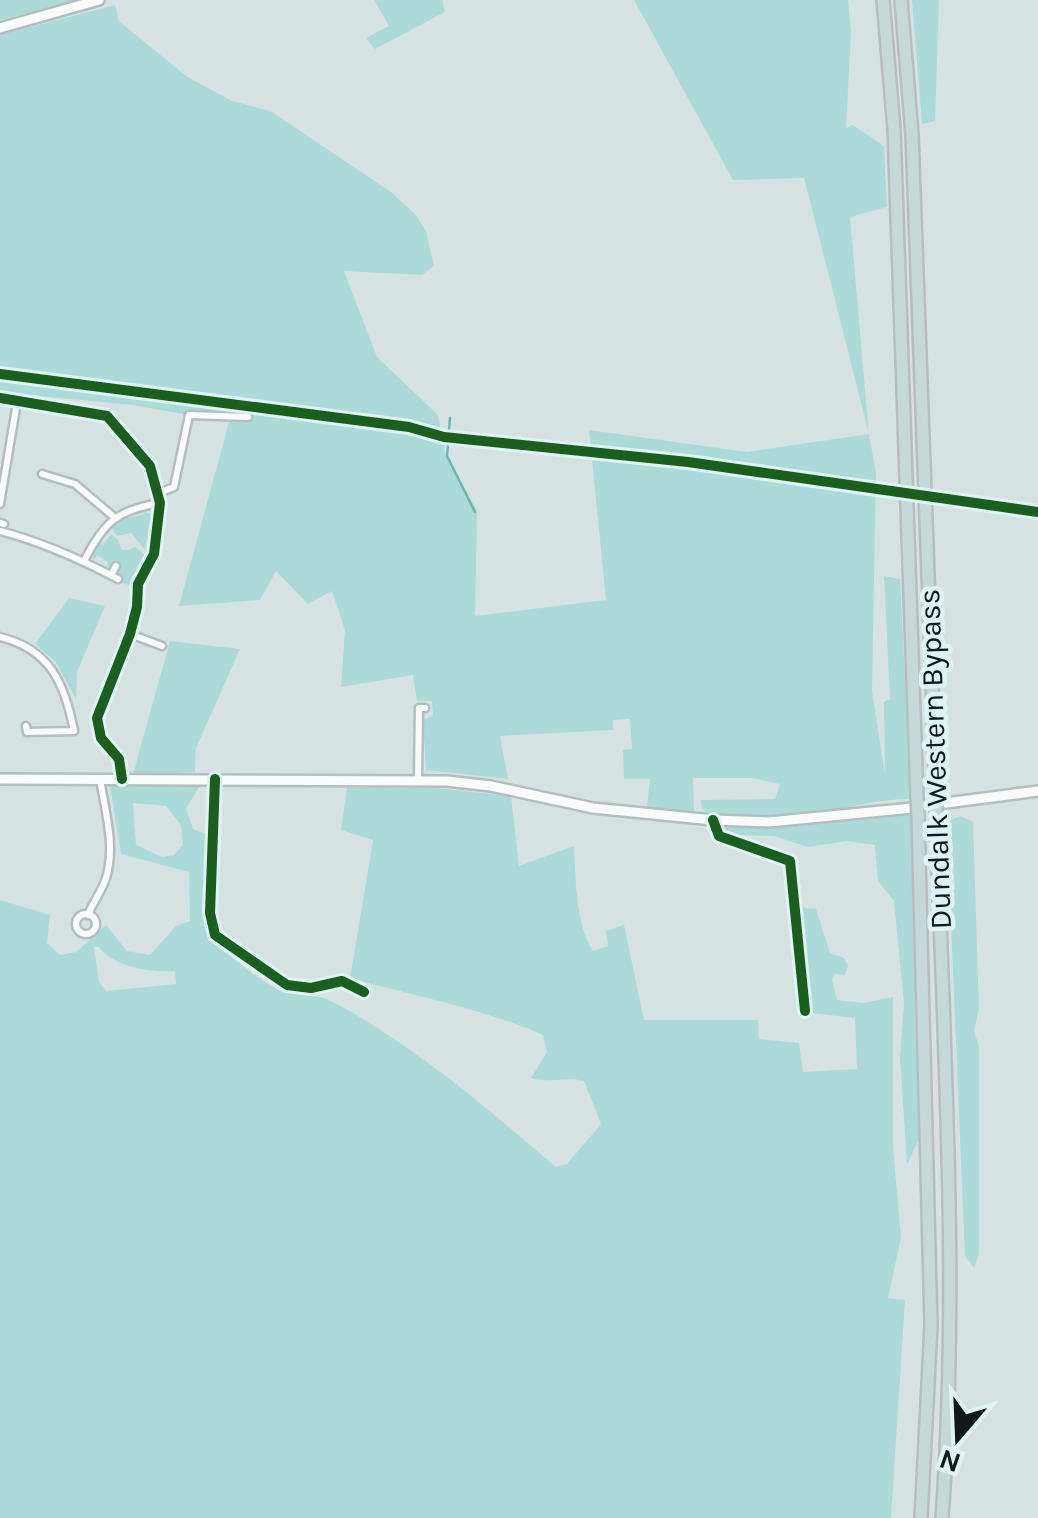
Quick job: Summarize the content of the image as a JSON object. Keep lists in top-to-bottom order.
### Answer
{
  "streets": {
    "highway": ["Dundalk Western Bypass"]
  },
  "north": "bottom"
}
